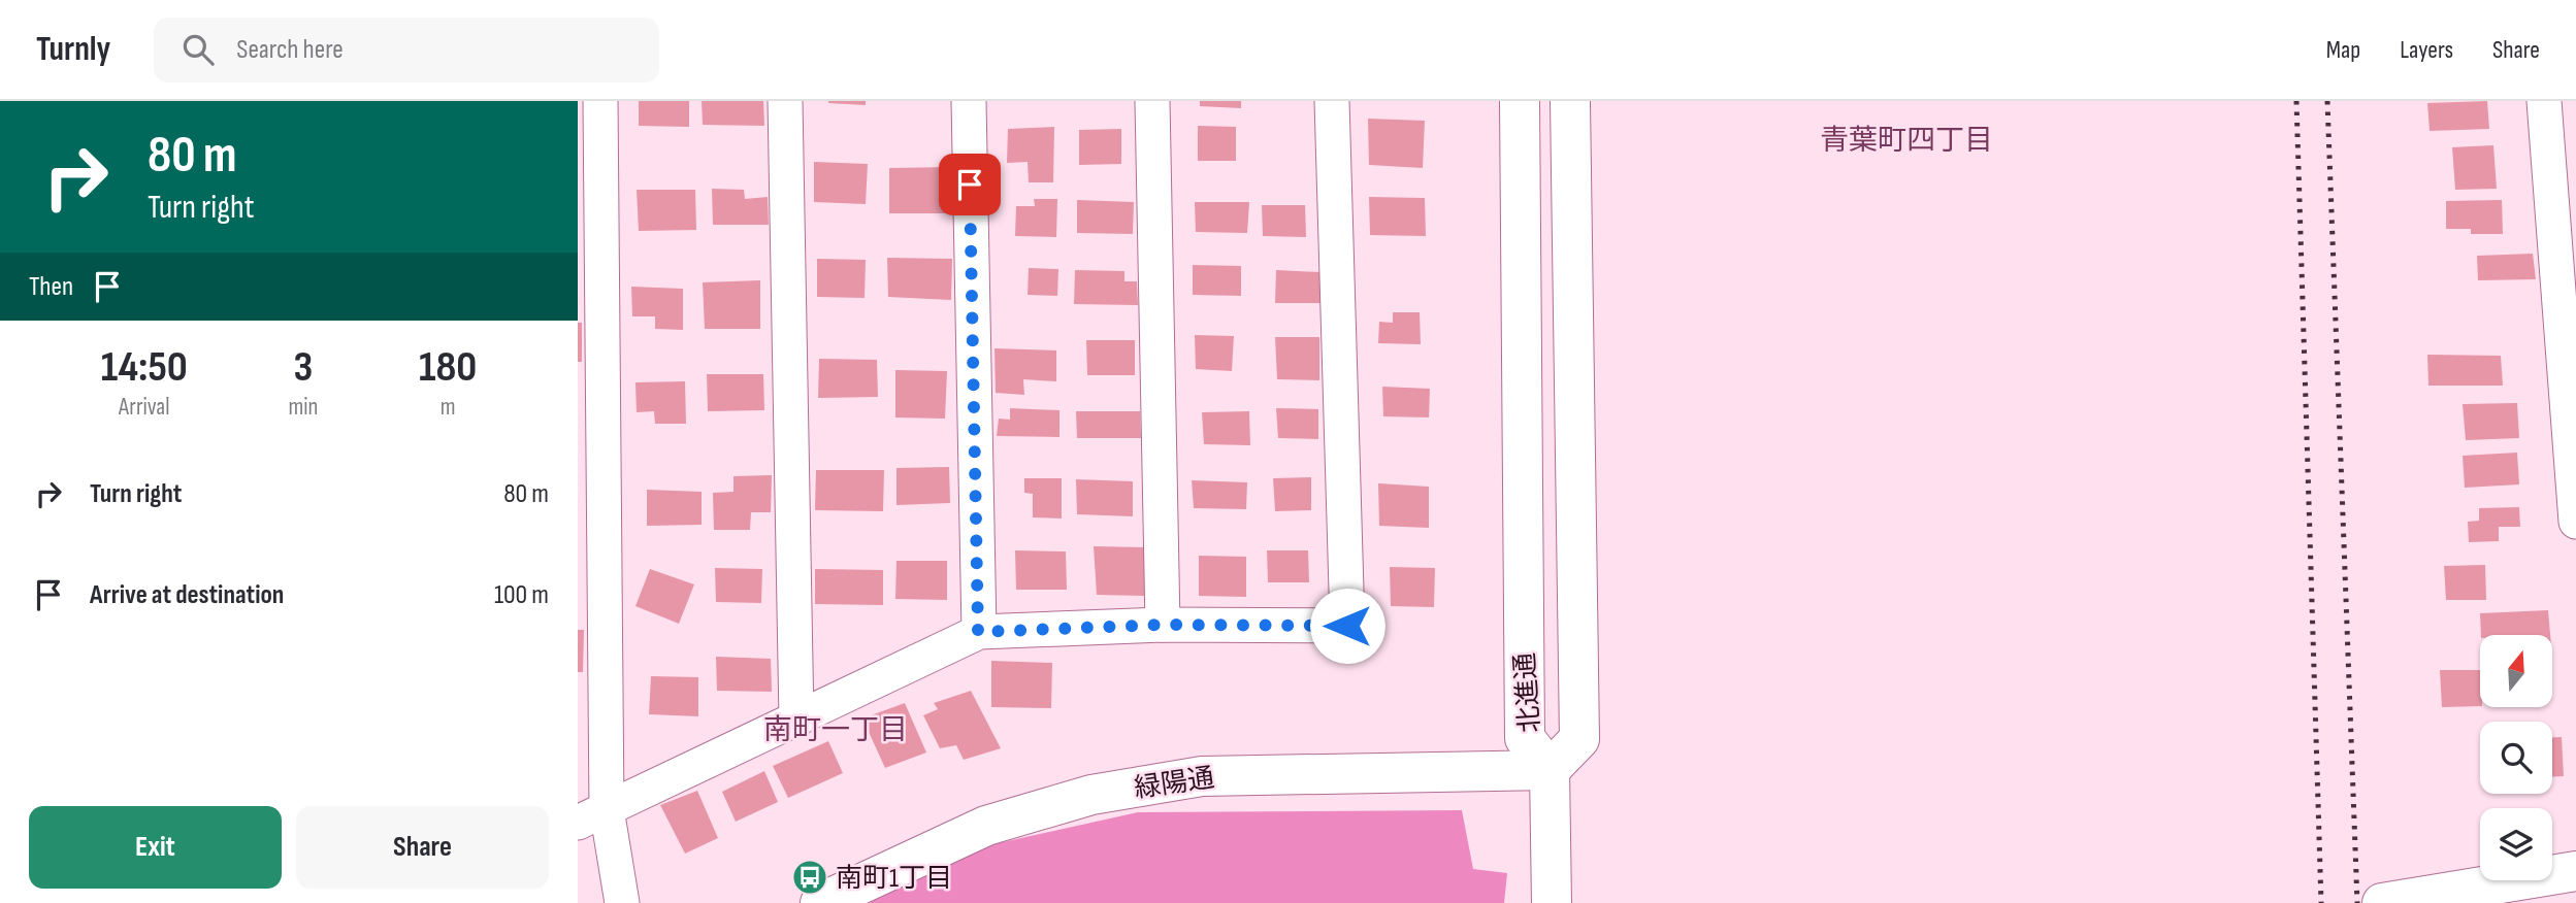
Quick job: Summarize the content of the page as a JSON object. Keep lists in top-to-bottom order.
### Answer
{
  "streets": {
    "street": ["北進通", "緑陽通"]
  },
  "crossings": [
    ["北進通", "緑陽通"]
  ],
  "districts": ["青葉町四丁目", "南町一丁目"],
  "places": {
    "bus stop": ["南町1丁目"]
  },
  "north": "top",
  "page": {
    "header": "Turnly",
    "search": "Search here",
    "nav": ["Map", "Layers", "Share"],
    "turn": ["80 m", "Turn right"],
    "then": "Then",
    "eta": [
      "14:50",
      "Arrival",
      "3",
      "min",
      "180",
      "m"
    ],
    "list": [
      {
        "name": "Turn right",
        "value": "80 m"
      },
      {
        "name": "Arrive at destination",
        "value": "100 m"
      }
    ],
    "buttons": ["Exit", "Share"]
  }
}
